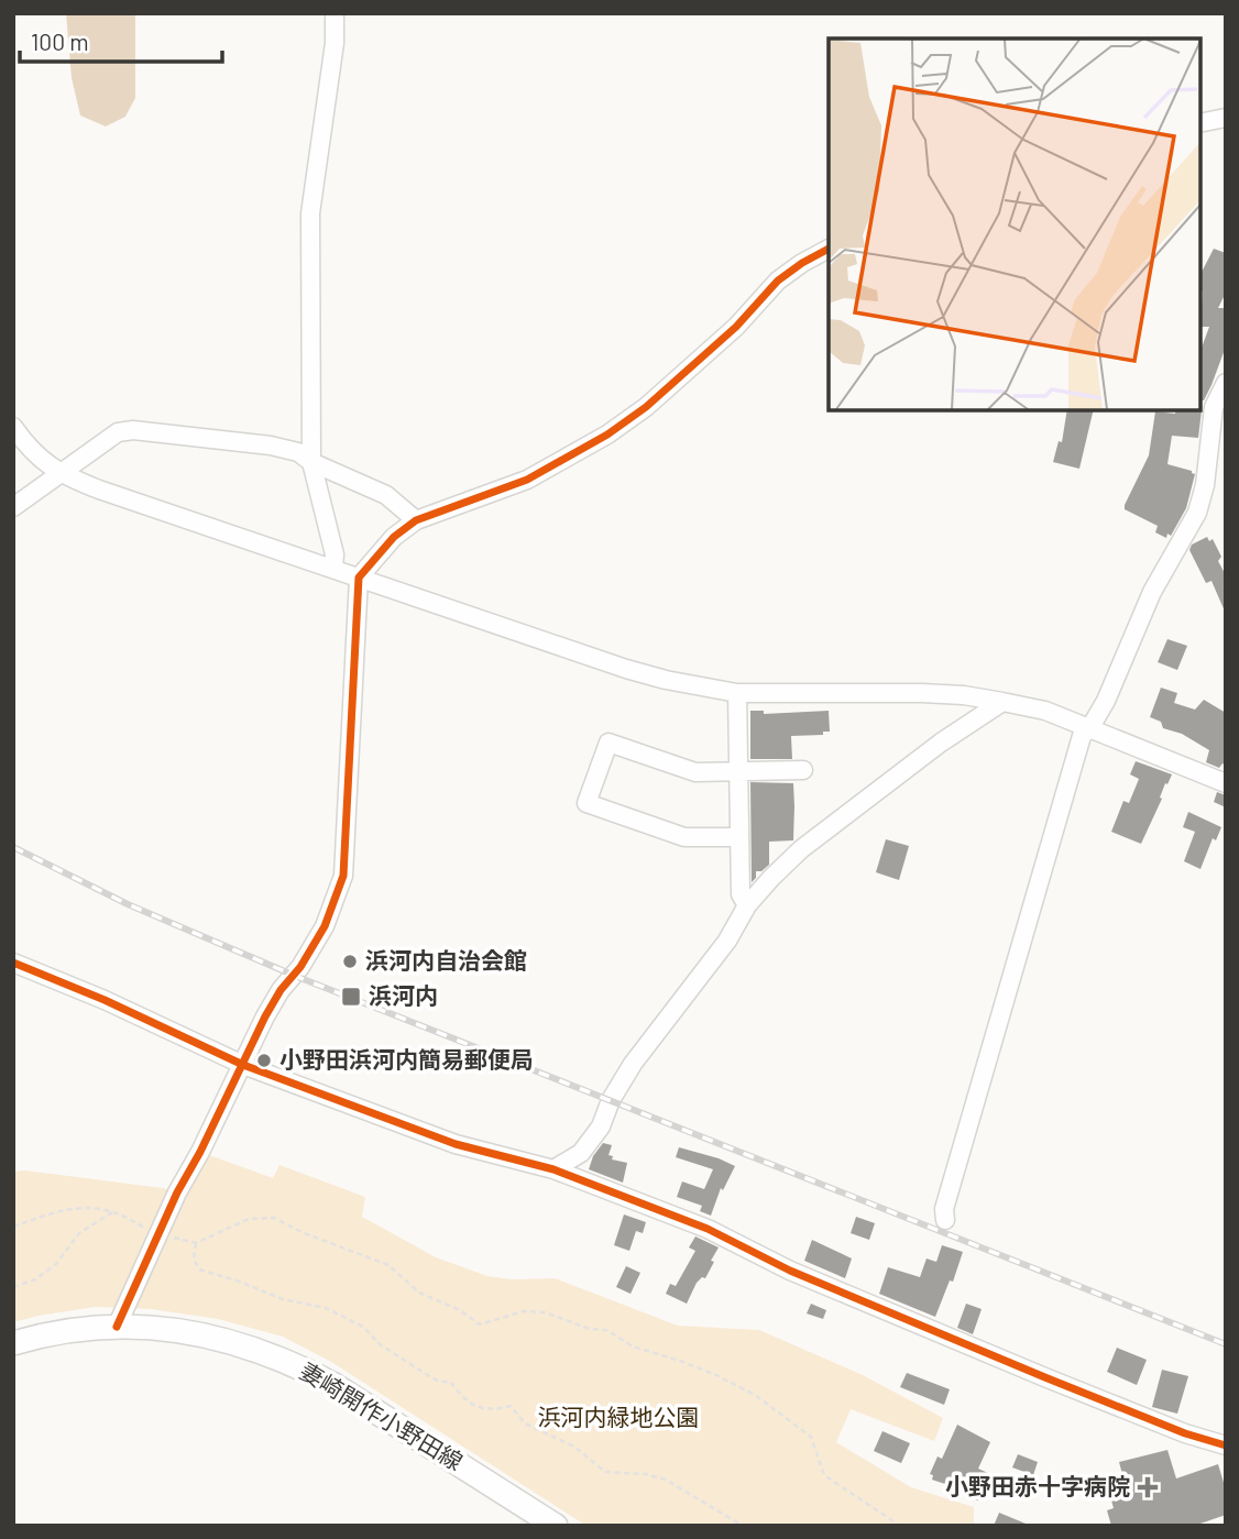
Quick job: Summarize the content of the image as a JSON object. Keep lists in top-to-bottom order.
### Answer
{
  "streets": {
    "main road": ["妻崎開作小野田線"]
  },
  "parks": ["浜河内緑地公園"],
  "places": {
    "other": ["浜河内自治会館", "小野田浜河内簡易郵便局"],
    "transit": ["浜河内"],
    "health": ["小野田赤十字病院"]
  },
  "scale_bar": "100 m"
}
